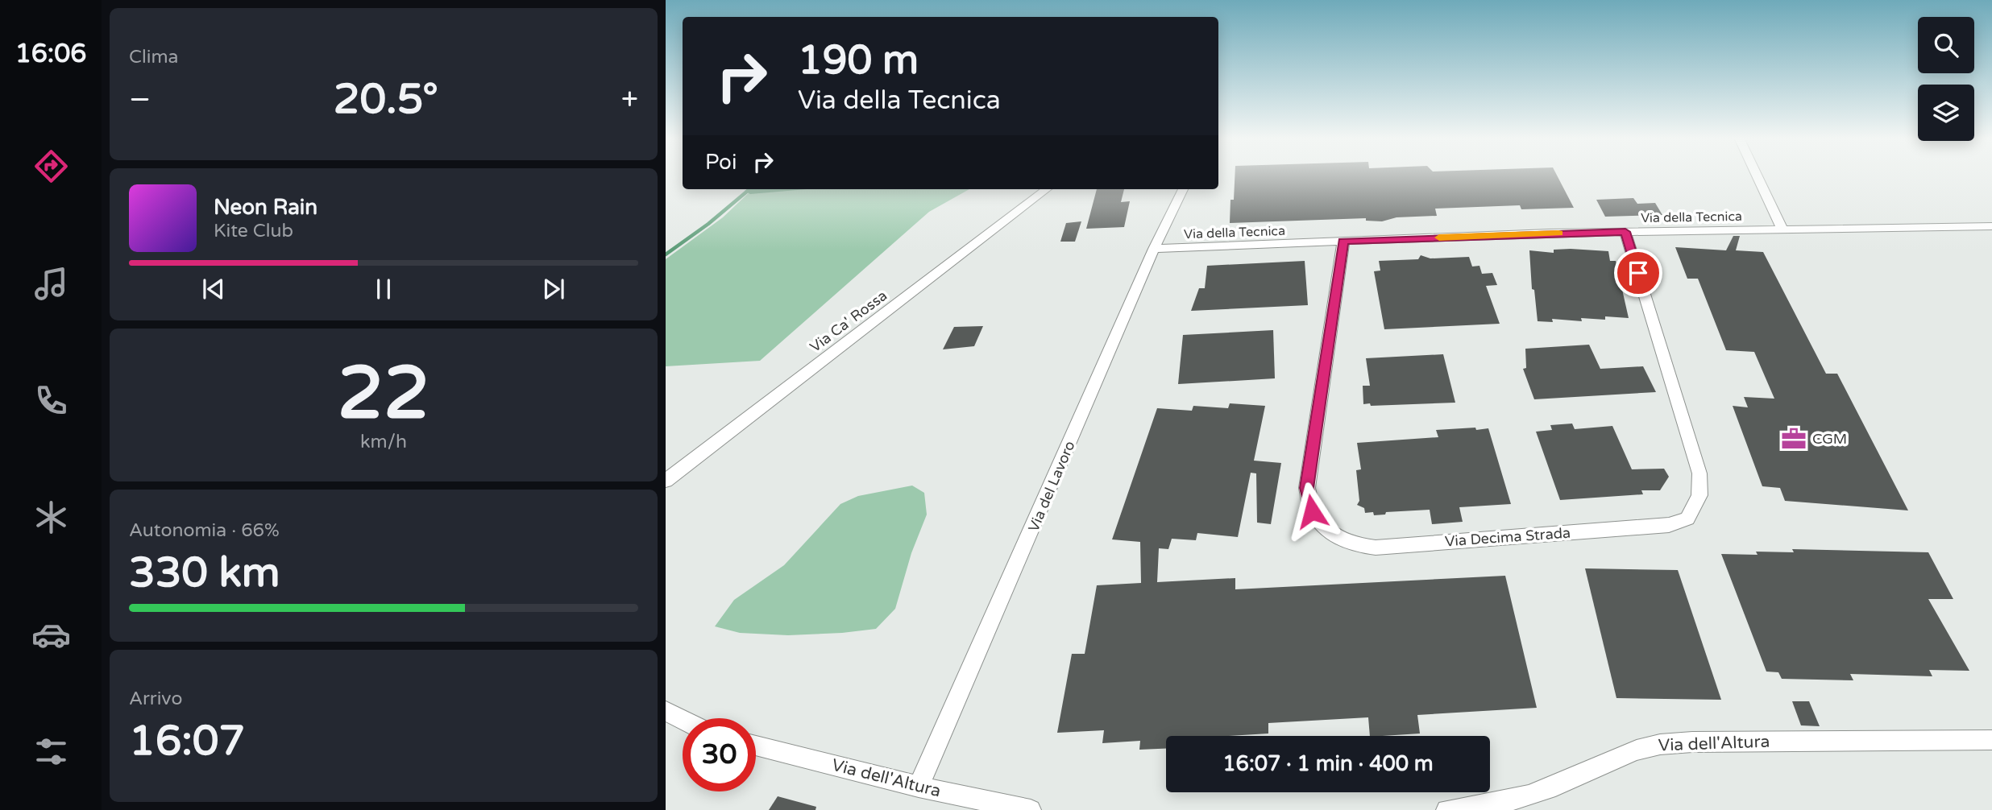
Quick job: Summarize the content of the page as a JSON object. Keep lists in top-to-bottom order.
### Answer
{
  "streets": {
    "street": [
      "Via della Tecnica",
      "Via Ca' Rossa",
      "Via del Lavoro",
      "Via Decima Strada",
      "Via dell'Altura"
    ]
  },
  "crossings": [
    ["Via della Tecnica", "Via del Lavoro"],
    ["Via della Tecnica", "Via Decima Strada"],
    ["Via del Lavoro", "Via dell'Altura"]
  ],
  "places": {
    "office": ["CGM"]
  },
  "page": {
    "tabs": "16:06",
    "tile": [
      "Clima",
      ["22", "km/h"],
      ["Autonomia · 66%", "330 km"],
      ["Arrivo", "16:07"]
    ],
    "turn": ["190 m", "Via della Tecnica"],
    "heat": ["−", "20.5°", "+"],
    "then": "Poi",
    "song": ["Neon Rain", "Kite Club"],
    "limit": "30",
    "trip": "16:07 · 1 min · 400 m"
  }
}
